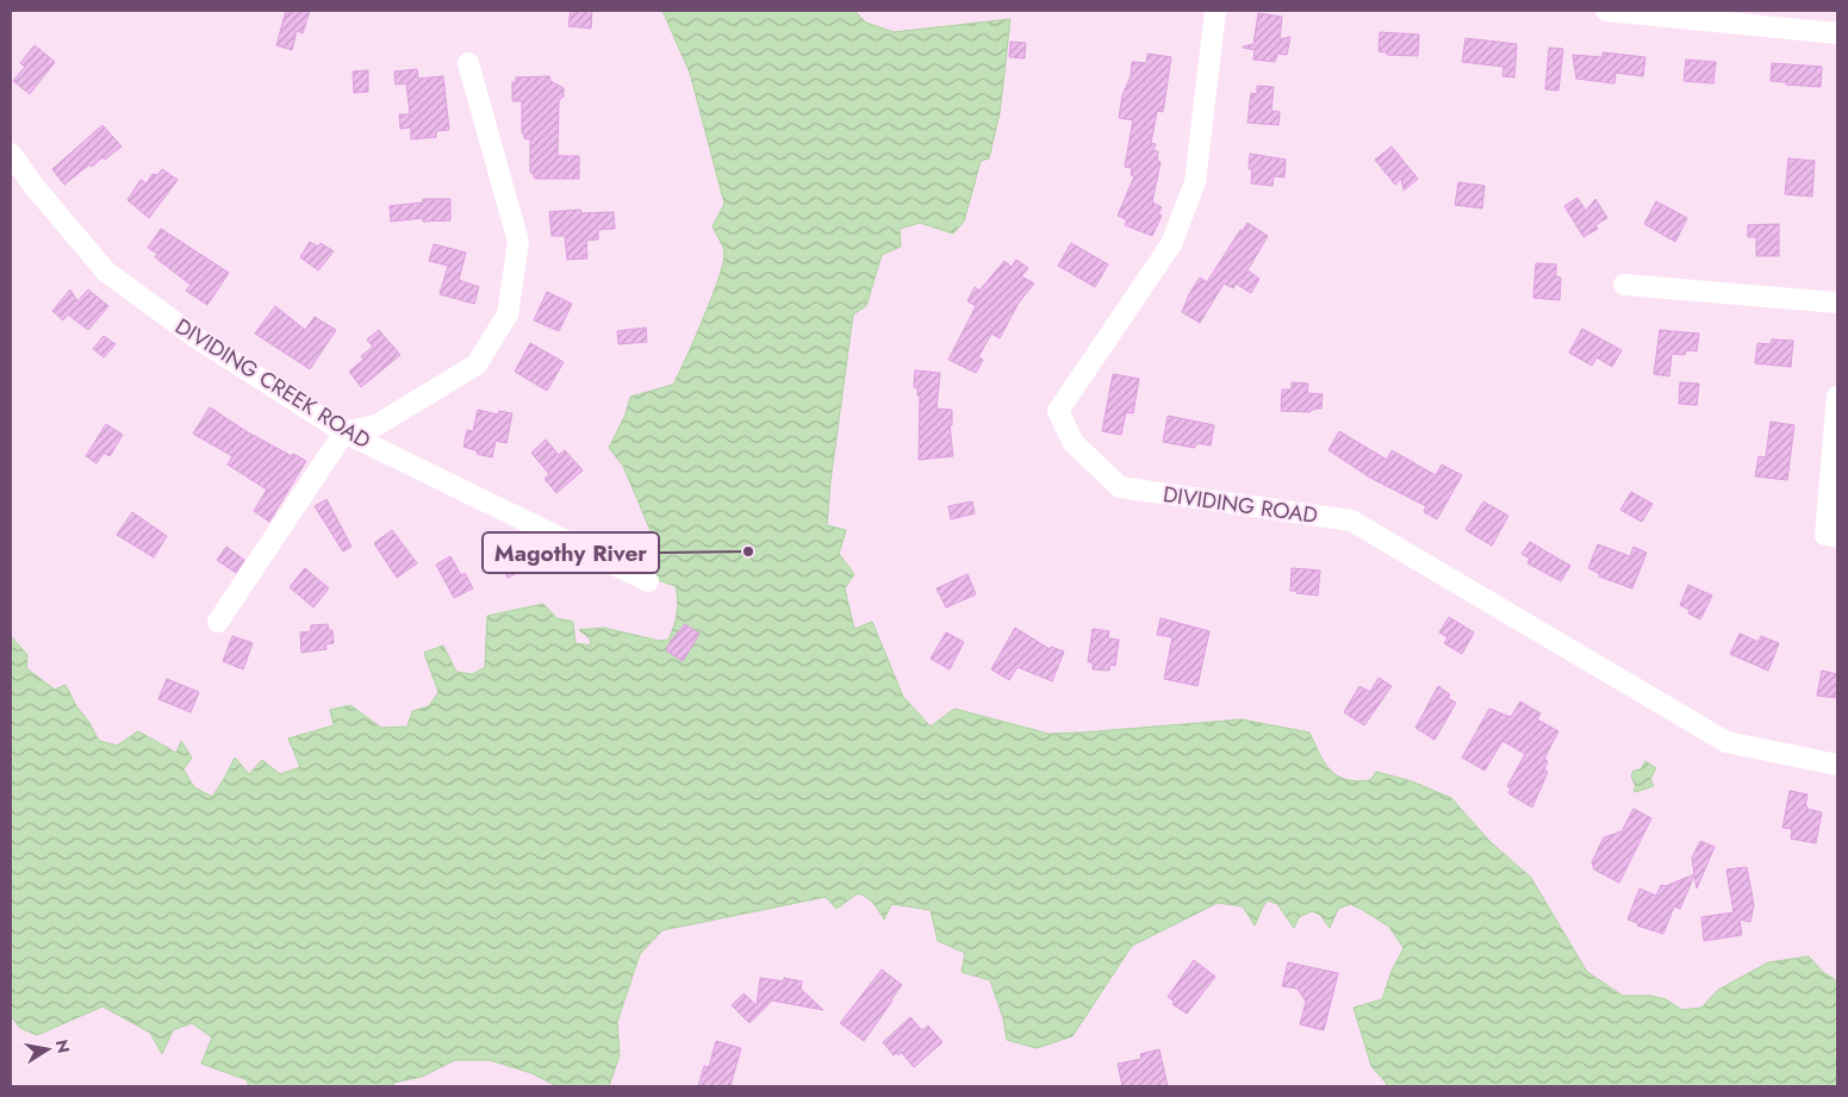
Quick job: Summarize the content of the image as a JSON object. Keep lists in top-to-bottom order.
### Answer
{
  "streets": {
    "street": ["DIVIDING CREEK ROAD", "DIVIDING ROAD"]
  },
  "places": ["Magothy River"],
  "north": "right"
}
